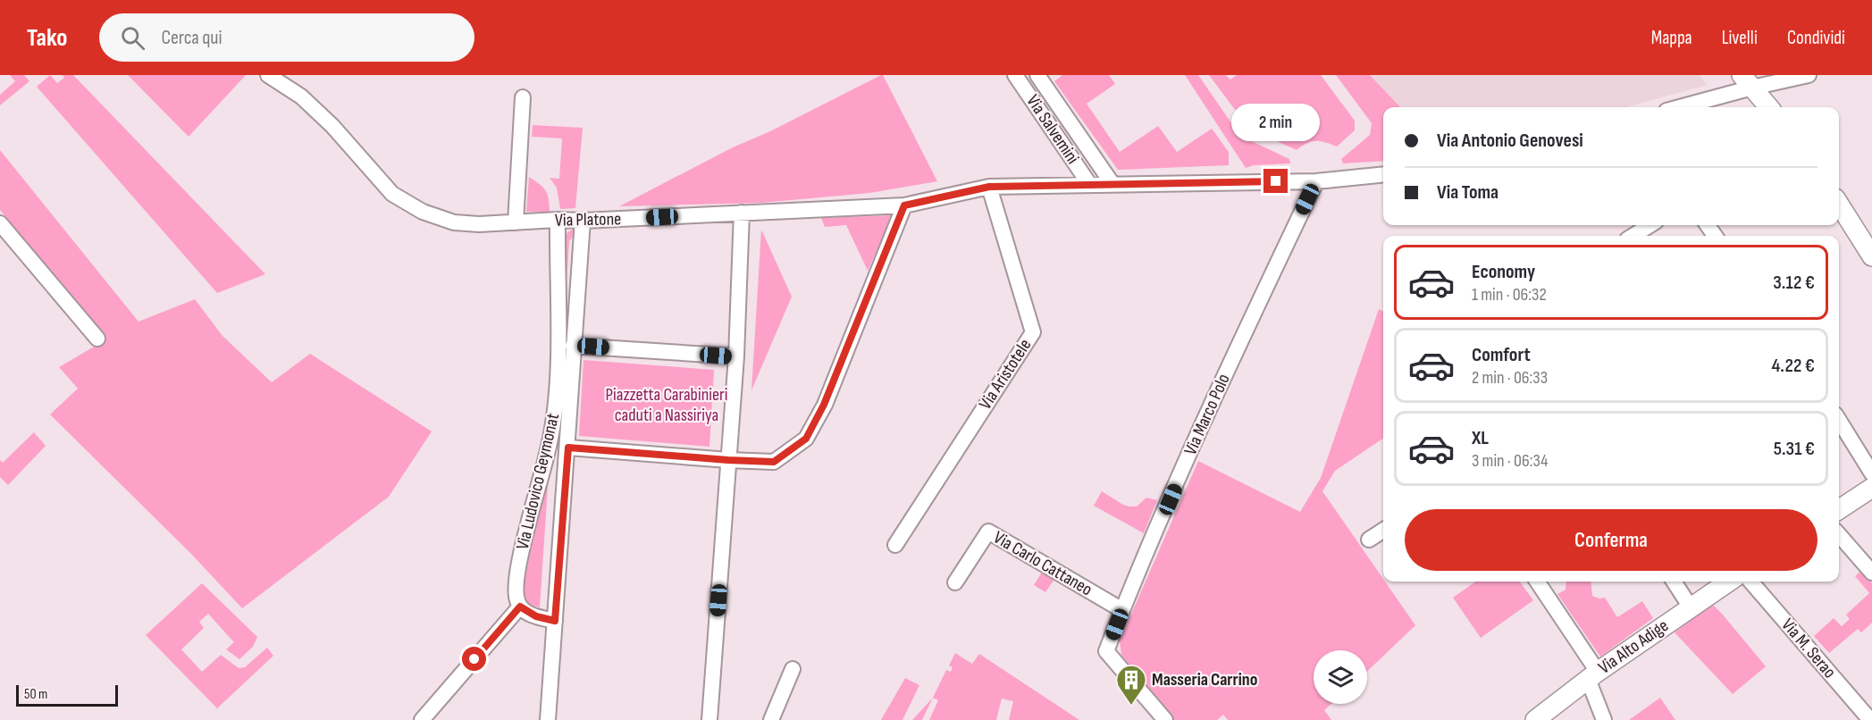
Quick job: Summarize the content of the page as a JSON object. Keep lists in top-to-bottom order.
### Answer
{
  "streets": {
    "street": [
      "Via Salvemini",
      "Via Platone",
      "Via Aristotele",
      "Via Marco Polo",
      "Via Ludovico Geymonat",
      "Via Carlo Cattaneo",
      "Via Alto Adige",
      "Via M. Serao"
    ]
  },
  "crossings": [
    ["Via Salvemini", "Via Platone"],
    ["Via Platone", "Via Aristotele"],
    ["Via Platone", "Via Marco Polo"],
    ["Via Platone", "Via Ludovico Geymonat"],
    ["Via Marco Polo", "Via Carlo Cattaneo"]
  ],
  "parks": ["Piazzetta Carabinieri caduti a Nassiriya"],
  "places": {
    "building": ["Masseria Carrino"]
  },
  "scale_bar": "50 m",
  "page": {
    "header": "Tako",
    "search": "Cerca qui",
    "nav": ["Mappa", "Livelli", "Condividi"],
    "bubble": "2 min",
    "banner": ["Via Antonio Genovesi", "Via Toma"],
    "list": [
      {
        "name": "Economy",
        "note": "1 min · 06:32",
        "value": "3.12 €"
      },
      {
        "name": "Comfort",
        "note": "2 min · 06:33",
        "value": "4.22 €"
      },
      {
        "name": "XL",
        "note": "3 min · 06:34",
        "value": "5.31 €"
      }
    ],
    "buttons": "Conferma",
    "scale": "50 m"
  }
}
